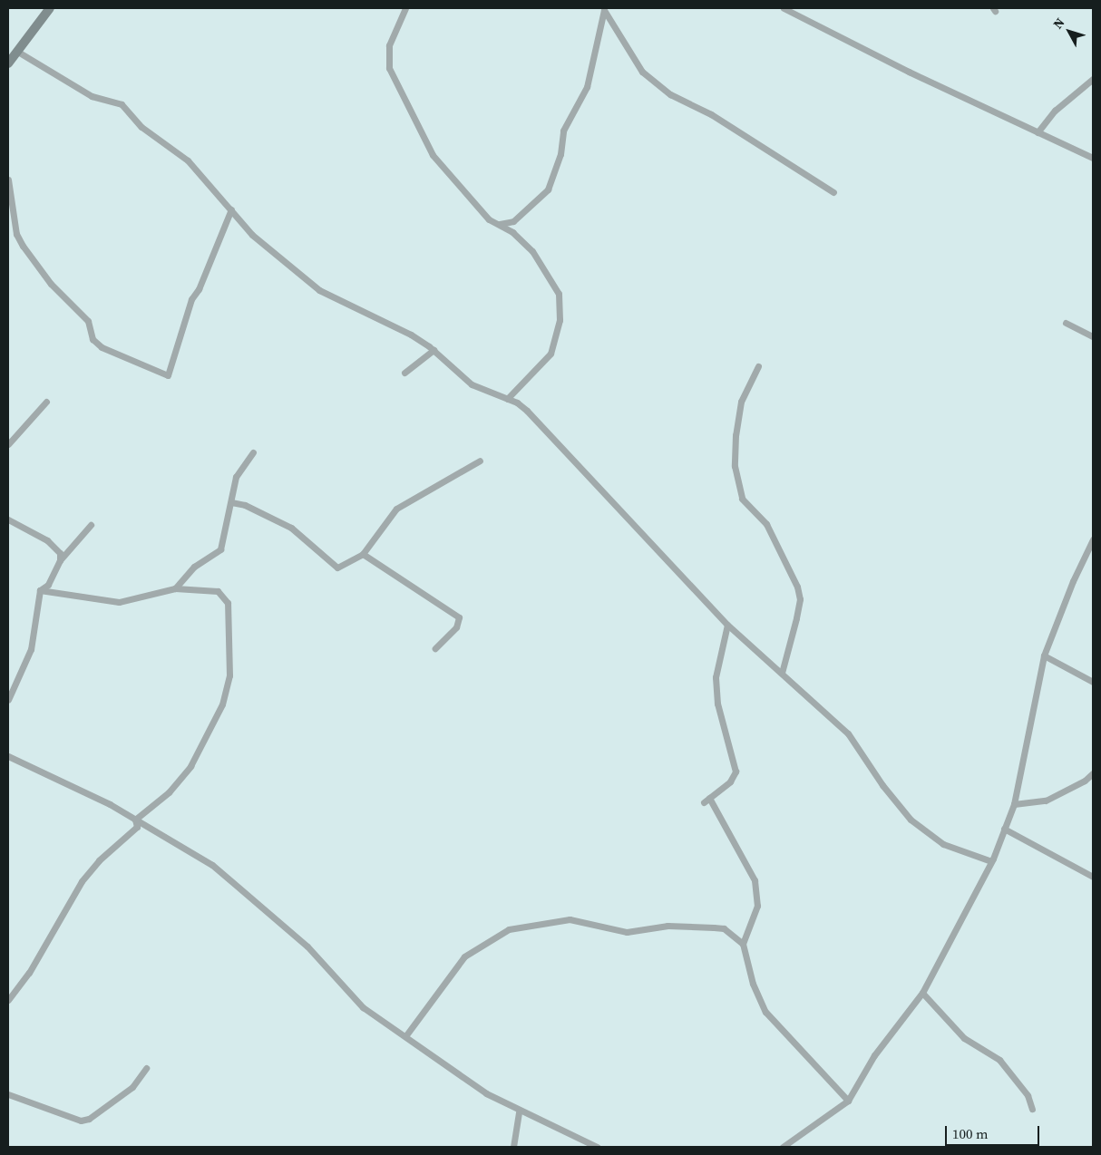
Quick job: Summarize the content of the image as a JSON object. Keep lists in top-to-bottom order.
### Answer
{
  "scale_bar": "100 m",
  "north": "top left"
}
